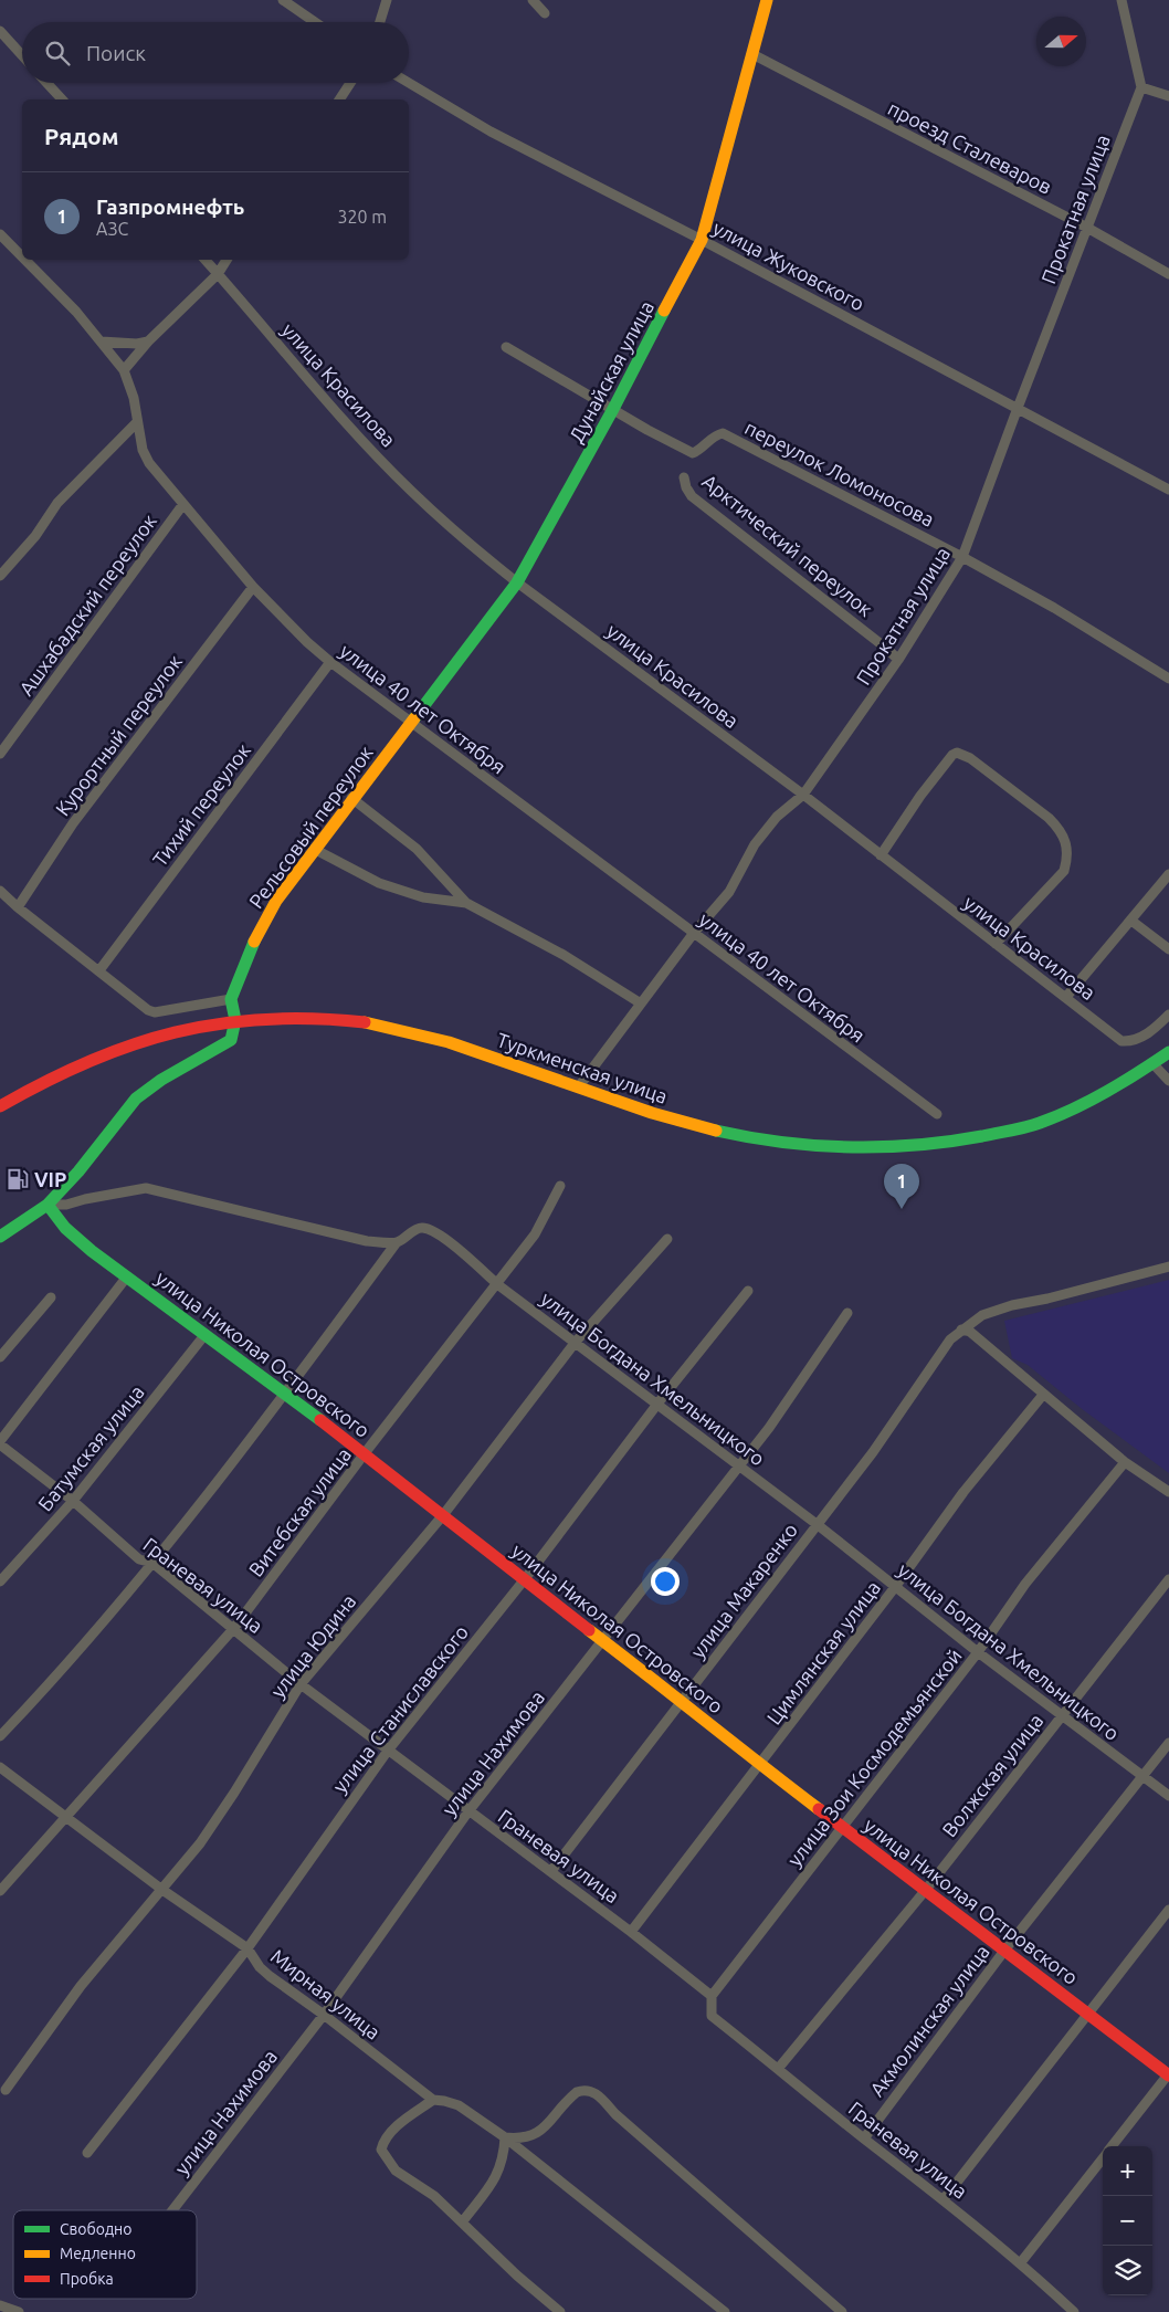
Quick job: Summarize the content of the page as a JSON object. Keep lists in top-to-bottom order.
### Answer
{
  "streets": {
    "street": [
      "проезд Сталеваров",
      "Прокатная улица",
      "улица Жуковского",
      "Дунайская улица",
      "улица Красилова",
      "переулок Ломоносова",
      "Арктический переулок",
      "Ашхабадский переулок",
      "улица 40 лет Октября",
      "Курортный переулок",
      "Тихий переулок",
      "Рельсовый переулок",
      "Туркменская улица",
      "улица Николая Островского",
      "улица Богдана Хмельницкого",
      "Батумская улица",
      "Витебская улица",
      "Граневая улица",
      "улица Макаренко",
      "улица Юдина",
      "Цимлянская улица",
      "улица Станиславского",
      "улица Нахимова",
      "улица Зои Космодемьянской",
      "Волжская улица",
      "Мирная улица",
      "Акмолинская улица"
    ]
  },
  "crossings": [
    ["проезд Сталеваров", "Прокатная улица"],
    ["проезд Сталеваров", "Дунайская улица"],
    ["Прокатная улица", "улица Жуковского"],
    ["Прокатная улица", "улица Красилова"],
    ["Прокатная улица", "переулок Ломоносова"],
    ["Прокатная улица", "Арктический переулок"],
    ["Прокатная улица", "улица 40 лет Октября"],
    ["Прокатная улица", "Туркменская улица"],
    ["улица Жуковского", "Дунайская улица"],
    ["Дунайская улица", "улица Красилова"],
    ["Дунайская улица", "переулок Ломоносова"],
    ["Дунайская улица", "улица 40 лет Октября"],
    ["Дунайская улица", "Рельсовый переулок"],
    ["Ашхабадский переулок", "улица 40 лет Октября"],
    ["улица 40 лет Октября", "Курортный переулок"],
    ["улица 40 лет Октября", "Тихий переулок"],
    ["улица 40 лет Октября", "Рельсовый переулок"],
    ["улица Николая Островского", "Батумская улица"],
    ["улица Николая Островского", "Витебская улица"],
    ["улица Николая Островского", "улица Макаренко"],
    ["улица Николая Островского", "улица Юдина"],
    ["улица Николая Островского", "Цимлянская улица"],
    ["улица Николая Островского", "улица Станиславского"],
    ["улица Николая Островского", "улица Нахимова"],
    ["улица Николая Островского", "улица Зои Космодемьянской"],
    ["улица Николая Островского", "Волжская улица"],
    ["улица Николая Островского", "Акмолинская улица"],
    ["улица Богдана Хмельницкого", "Витебская улица"],
    ["улица Богдана Хмельницкого", "улица Макаренко"],
    ["улица Богдана Хмельницкого", "улица Юдина"],
    ["улица Богдана Хмельницкого", "Цимлянская улица"],
    ["улица Богдана Хмельницкого", "улица Станиславского"],
    ["улица Богдана Хмельницкого", "улица Нахимова"],
    ["улица Богдана Хмельницкого", "улица Зои Космодемьянской"],
    ["улица Богдана Хмельницкого", "Волжская улица"],
    ["улица Богдана Хмельницкого", "Акмолинская улица"],
    ["Батумская улица", "Граневая улица"],
    ["Витебская улица", "Граневая улица"],
    ["Витебская улица", "Мирная улица"],
    ["Граневая улица", "улица Макаренко"],
    ["Граневая улица", "улица Юдина"],
    ["Граневая улица", "Цимлянская улица"],
    ["Граневая улица", "улица Станиславского"],
    ["Граневая улица", "улица Нахимова"],
    ["Граневая улица", "улица Зои Космодемьянской"],
    ["Граневая улица", "Волжская улица"],
    ["Граневая улица", "Акмолинская улица"],
    ["улица Юдина", "Мирная улица"],
    ["улица Станиславского", "Мирная улица"],
    ["улица Нахимова", "Мирная улица"]
  ],
  "places": {
    "fuel station": ["VIP"]
  },
  "legend": ["Свободно", "Медленно", "Пробка"],
  "north": "right",
  "page": {
    "search": "Поиск",
    "heading": "Рядом",
    "list": [
      {
        "mark": "1",
        "name": "Газпромнефть",
        "note": "АЗС",
        "value": "320 m"
      }
    ],
    "pins": "1",
    "map_buttons": ["+", "−"]
  }
}
